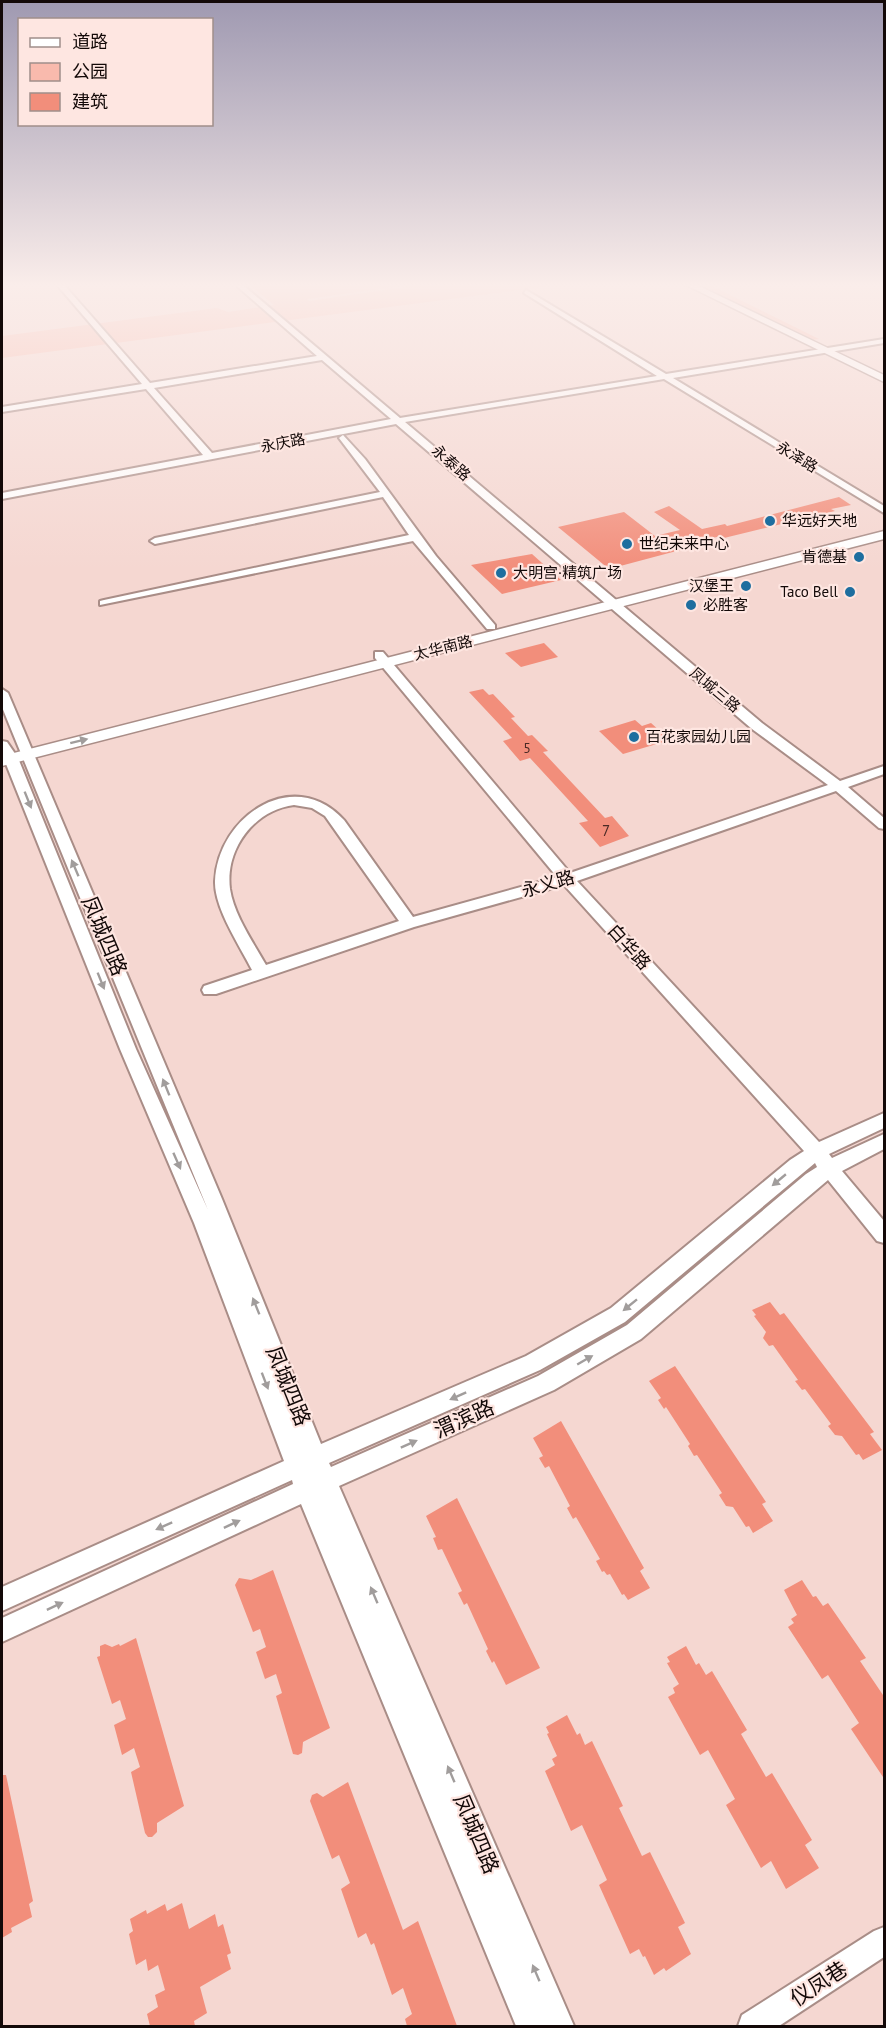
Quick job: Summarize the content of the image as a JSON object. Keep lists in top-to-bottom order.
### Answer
{
  "streets": {
    "main road": ["太华南路"],
    "street": [
      "永庆路",
      "永泽路",
      "永泰路",
      "凤城三路",
      "永义路",
      "凤城四路",
      "白华路",
      "渭滨路",
      "仪凤巷"
    ]
  },
  "crossings": [
    ["永庆路", "永泰路"],
    ["永泰路", "太华南路"],
    ["永泰路", "凤城三路"],
    ["太华南路", "凤城三路"],
    ["太华南路", "凤城四路"],
    ["太华南路", "白华路"],
    ["凤城三路", "永义路"],
    ["永义路", "白华路"],
    ["凤城四路", "渭滨路"],
    ["白华路", "渭滨路"]
  ],
  "places": [
    "华远好天地",
    "世纪未来中心",
    "肯德基",
    "大明宫·精筑广场",
    "汉堡王",
    "Taco Bell",
    "必胜客",
    "百花家园幼儿园"
  ],
  "house_numbers": ["5", "7"],
  "legend": ["道路", "公园", "建筑"]
}
